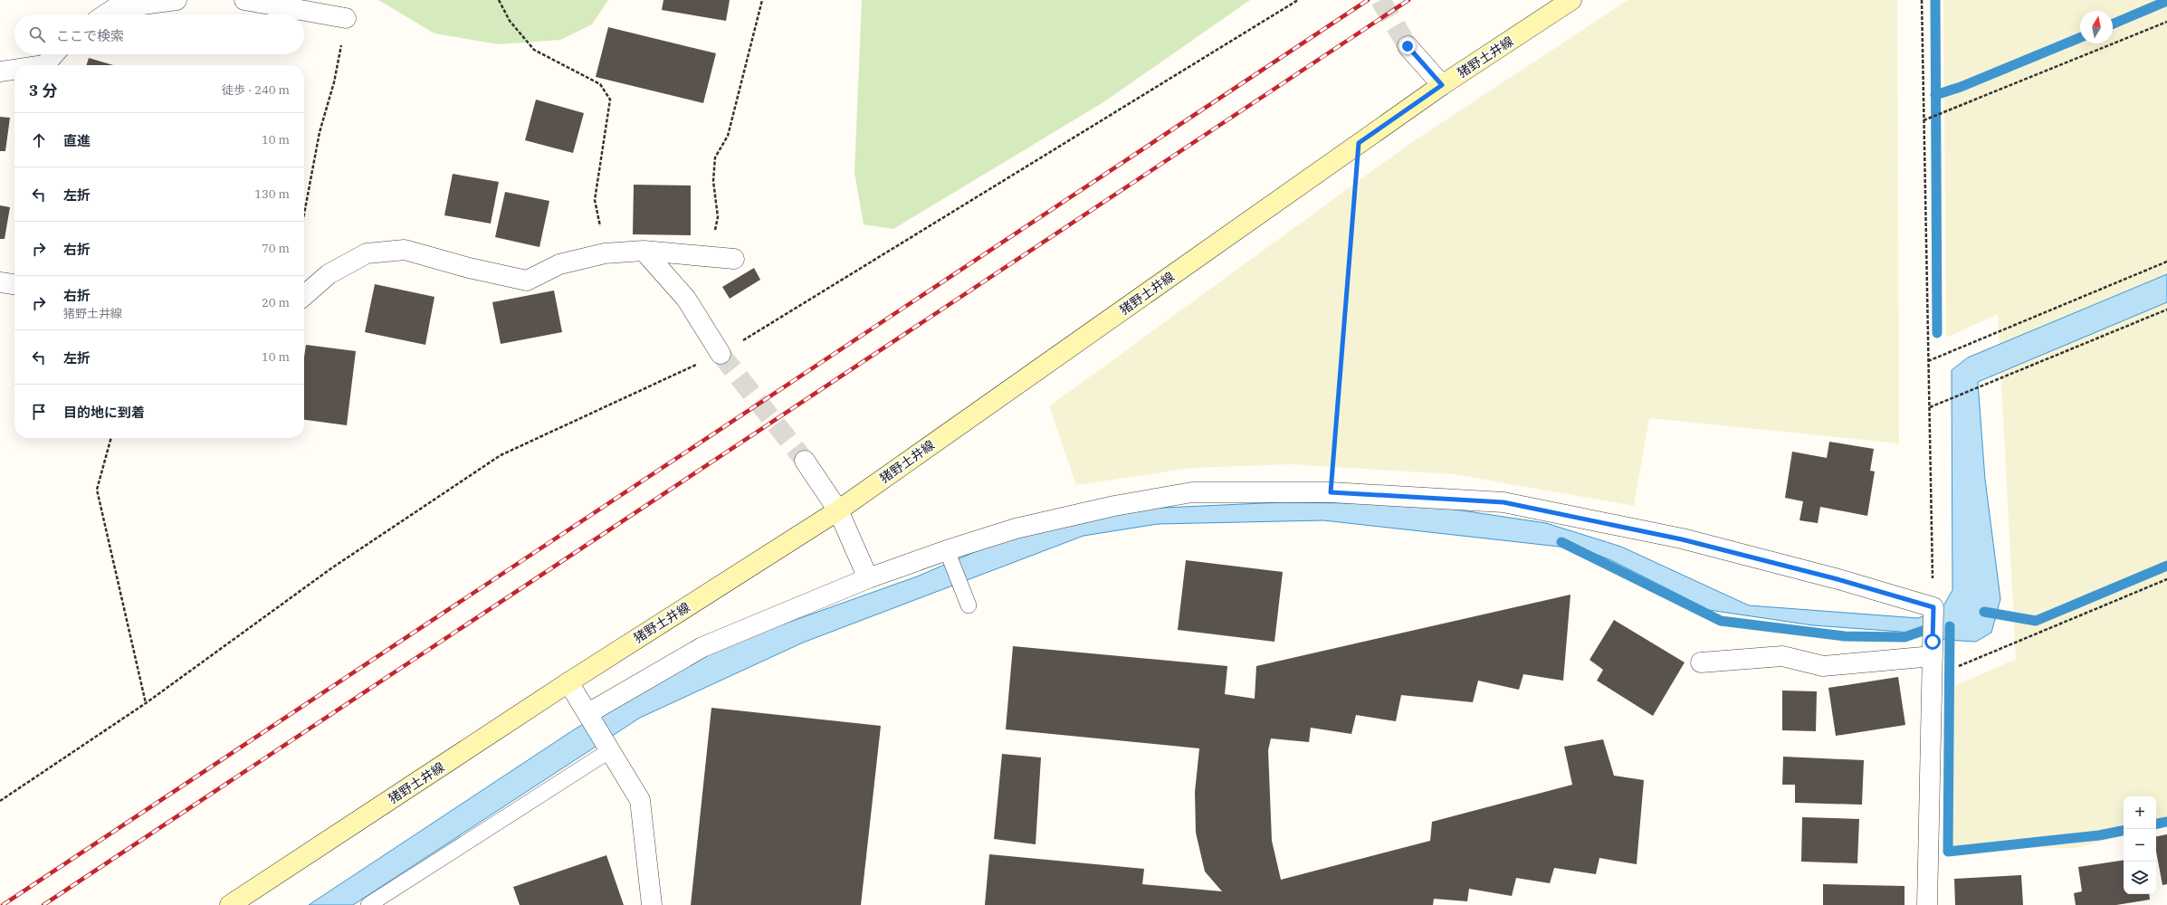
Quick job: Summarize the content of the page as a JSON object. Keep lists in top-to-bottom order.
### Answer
{
  "streets": {
    "main road": ["猪野土井線"]
  },
  "north": "top",
  "page": {
    "search": "ここで検索",
    "heading": ["3 分", "徒歩 · 240 m"],
    "list": [
      ["直進", "10 m"],
      ["左折", "130 m"],
      ["右折", "70 m"],
      ["右折", "猪野土井線", "20 m"],
      ["左折", "10 m"],
      "目的地に到着"
    ],
    "map_buttons": ["+", "−"]
  }
}
